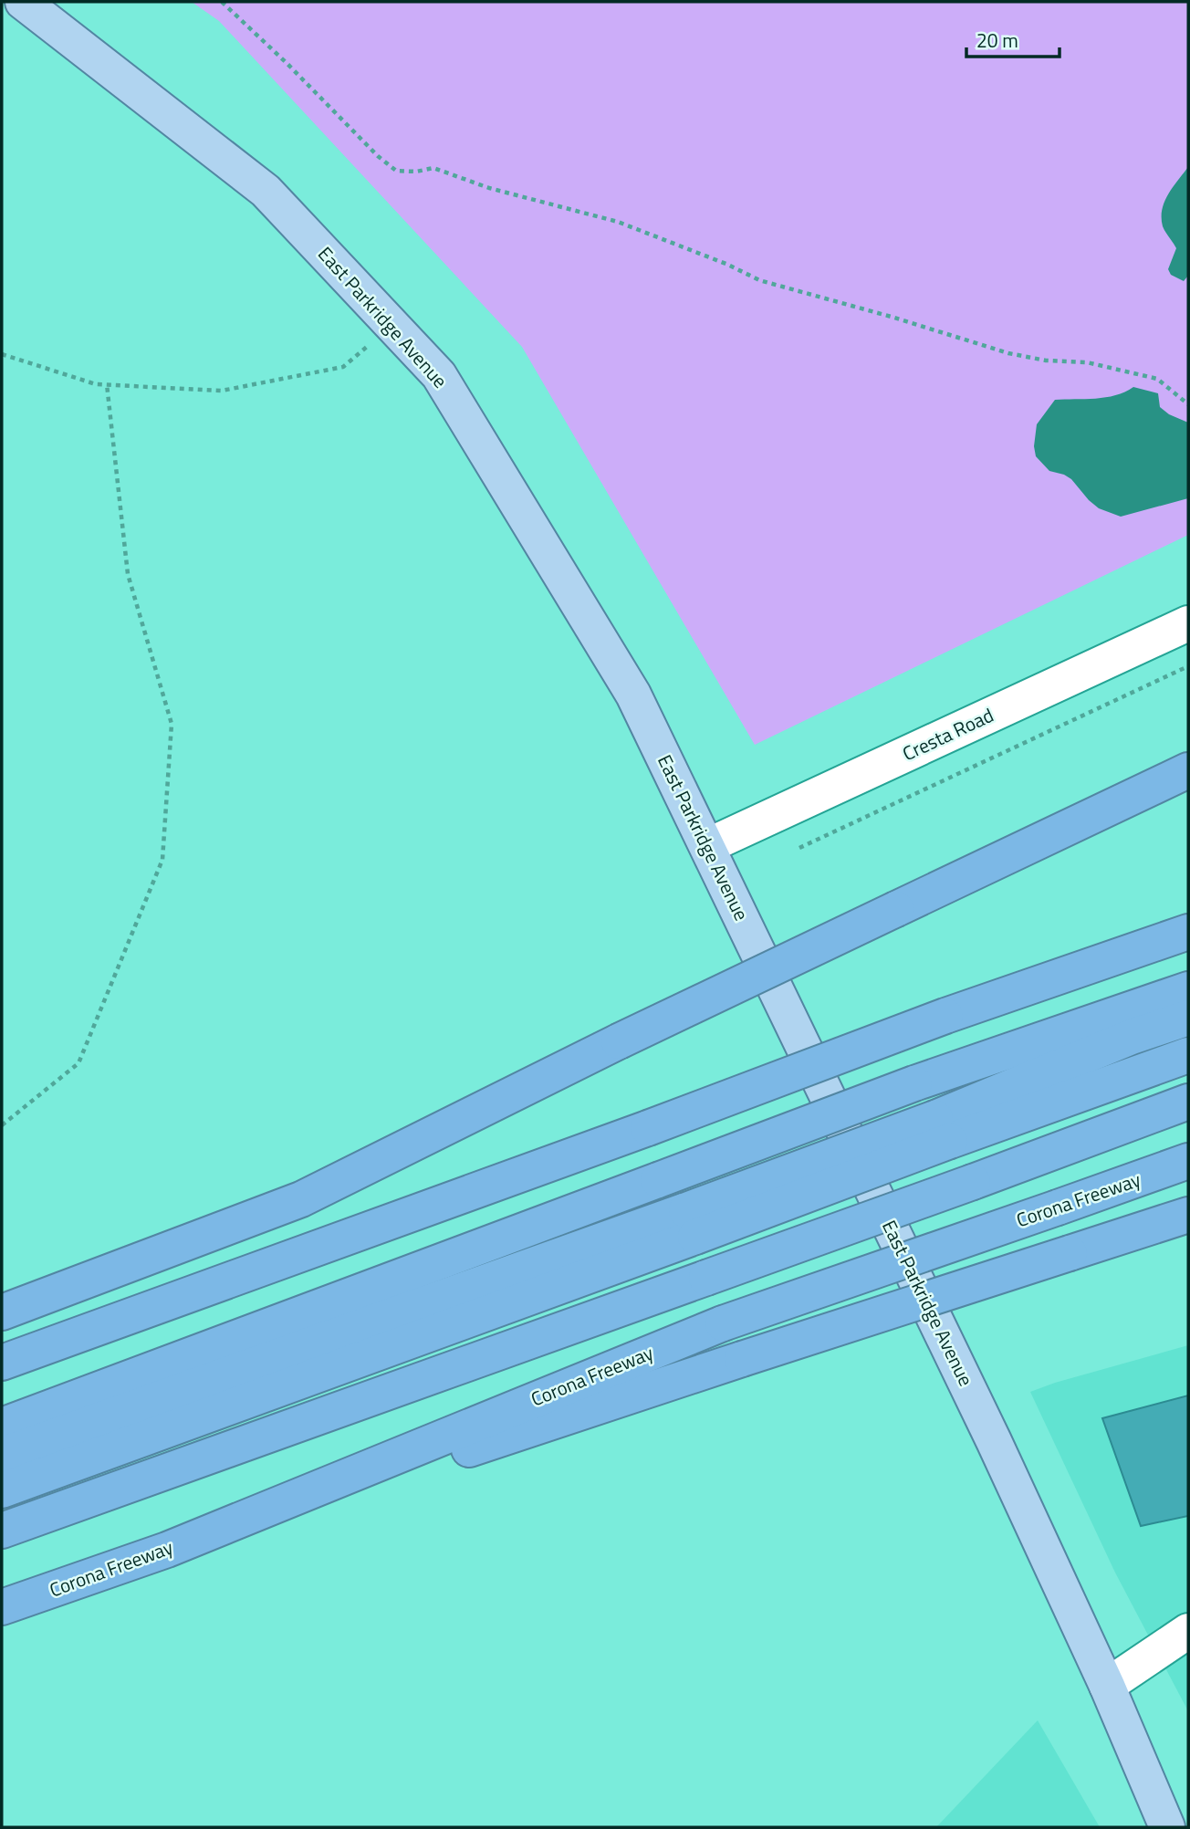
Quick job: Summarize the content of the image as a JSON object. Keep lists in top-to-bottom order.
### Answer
{
  "streets": {
    "highway": ["Corona Freeway"],
    "main road": ["East Parkridge Avenue"],
    "street": ["Cresta Road"]
  },
  "crossings": [
    ["East Parkridge Avenue", "Cresta Road"]
  ],
  "scale_bar": "20 m"
}
